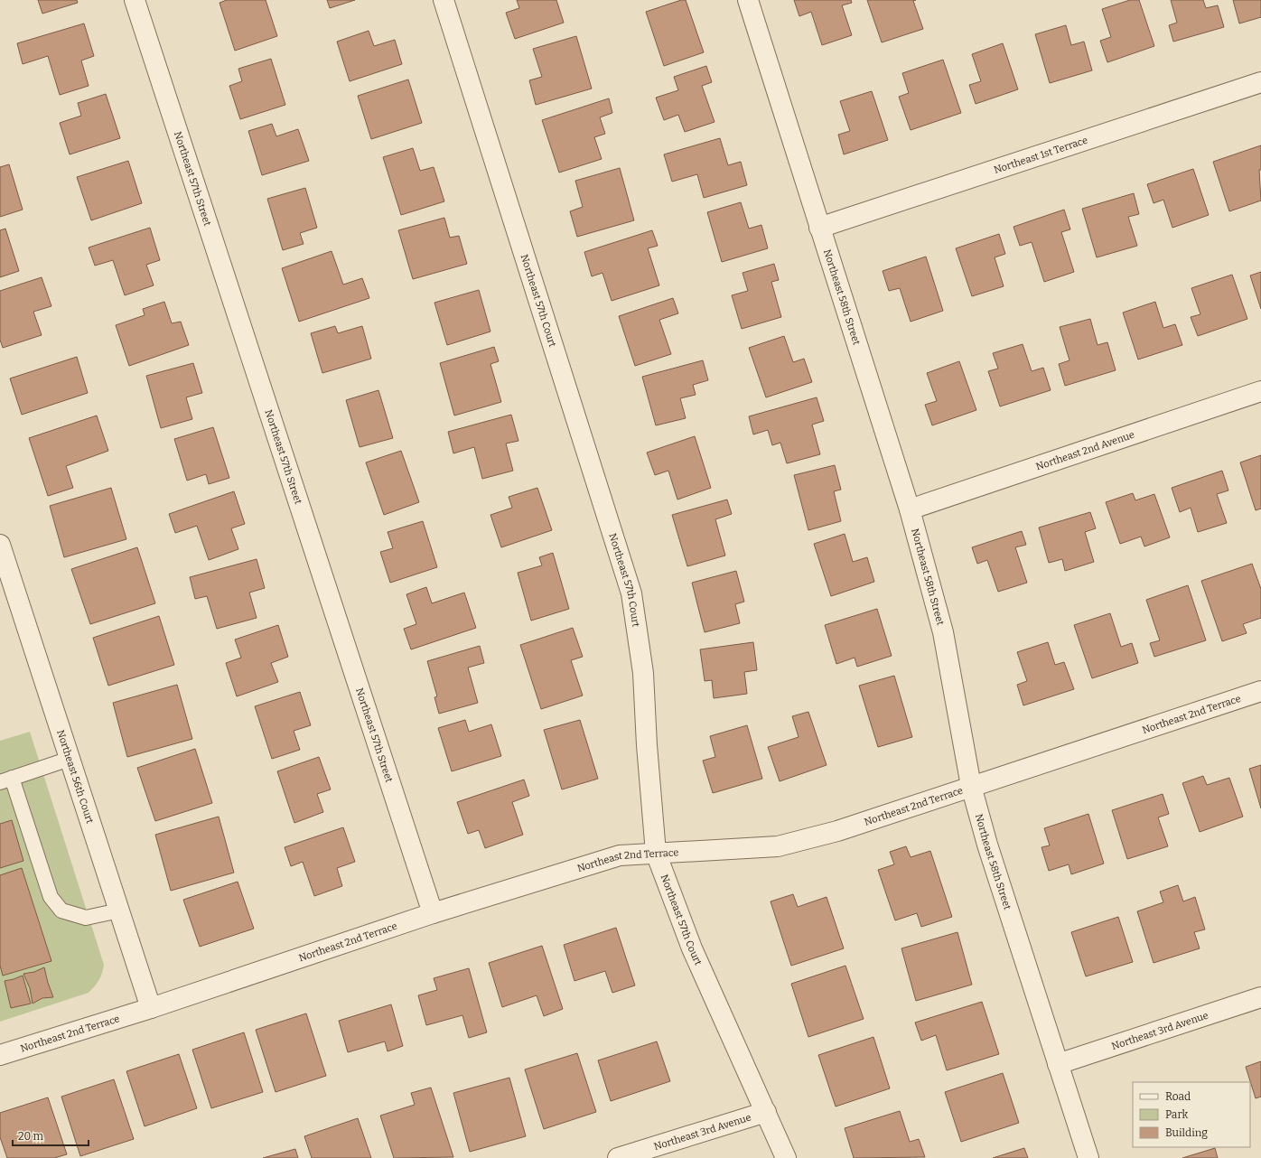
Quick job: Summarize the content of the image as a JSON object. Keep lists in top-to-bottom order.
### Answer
{
  "streets": {
    "street": [
      "Northeast 1st Terrace",
      "Northeast 57th Street",
      "Northeast 58th Street",
      "Northeast 57th Court",
      "Northeast 2nd Avenue",
      "Northeast 2nd Terrace",
      "Northeast 56th Court",
      "Northeast 3rd Avenue"
    ]
  },
  "crossings": [
    ["Northeast 1st Terrace", "Northeast 58th Street"],
    ["Northeast 57th Street", "Northeast 2nd Terrace"],
    ["Northeast 58th Street", "Northeast 2nd Avenue"],
    ["Northeast 58th Street", "Northeast 2nd Terrace"],
    ["Northeast 58th Street", "Northeast 3rd Avenue"],
    ["Northeast 57th Court", "Northeast 2nd Terrace"],
    ["Northeast 57th Court", "Northeast 3rd Avenue"],
    ["Northeast 2nd Terrace", "Northeast 56th Court"]
  ],
  "legend": ["Road", "Park", "Building"],
  "scale_bar": "20 m"
}
